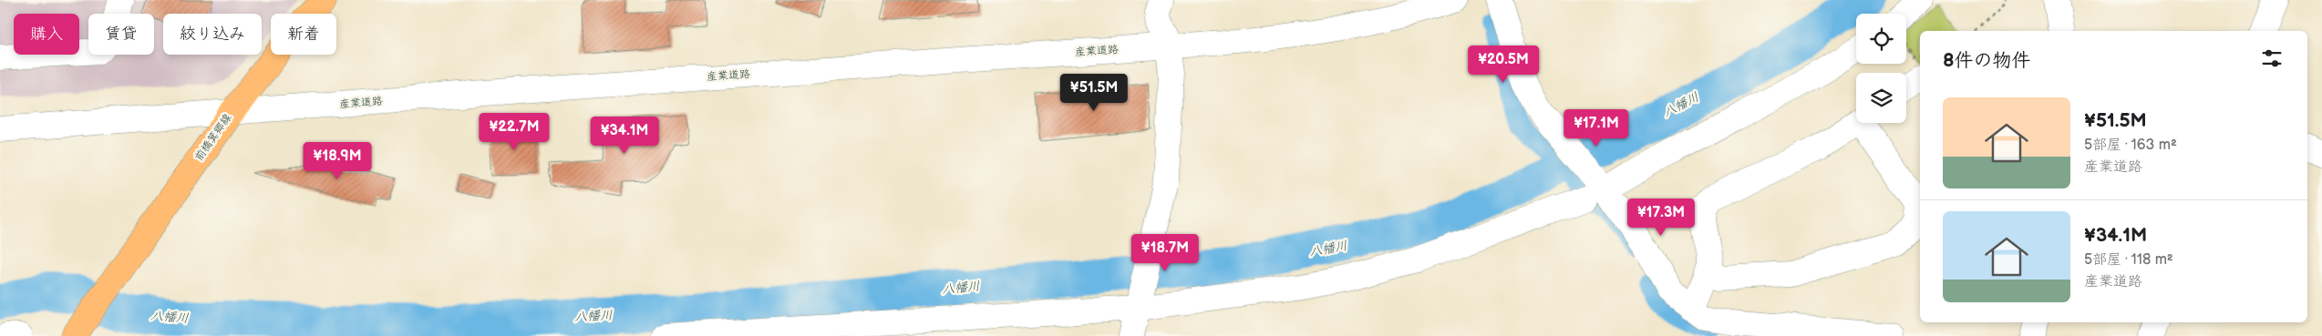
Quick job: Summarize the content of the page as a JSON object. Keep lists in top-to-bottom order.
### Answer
{
  "streets": {
    "main road": ["前橋箕郷線"],
    "street": ["産業道路"]
  },
  "crossings": [
    ["産業道路", "前橋箕郷線"]
  ],
  "water": ["八幡川"],
  "page": {
    "chip": [
      "購入",
      "賃貸",
      "絞り込み",
      "新着"
    ],
    "heading": "8件の物件",
    "price": [
      "¥20.5M",
      "¥51.5M",
      "¥17.1M",
      "¥22.7M",
      "¥34.1M",
      "¥18.9M",
      "¥17.3M",
      "¥18.7M"
    ],
    "list": [
      {
        "name": "¥51.5M",
        "note": "5部屋 · 163 m² · 産業道路"
      },
      {
        "name": "¥34.1M",
        "note": "5部屋 · 118 m² · 産業道路"
      }
    ]
  }
}
